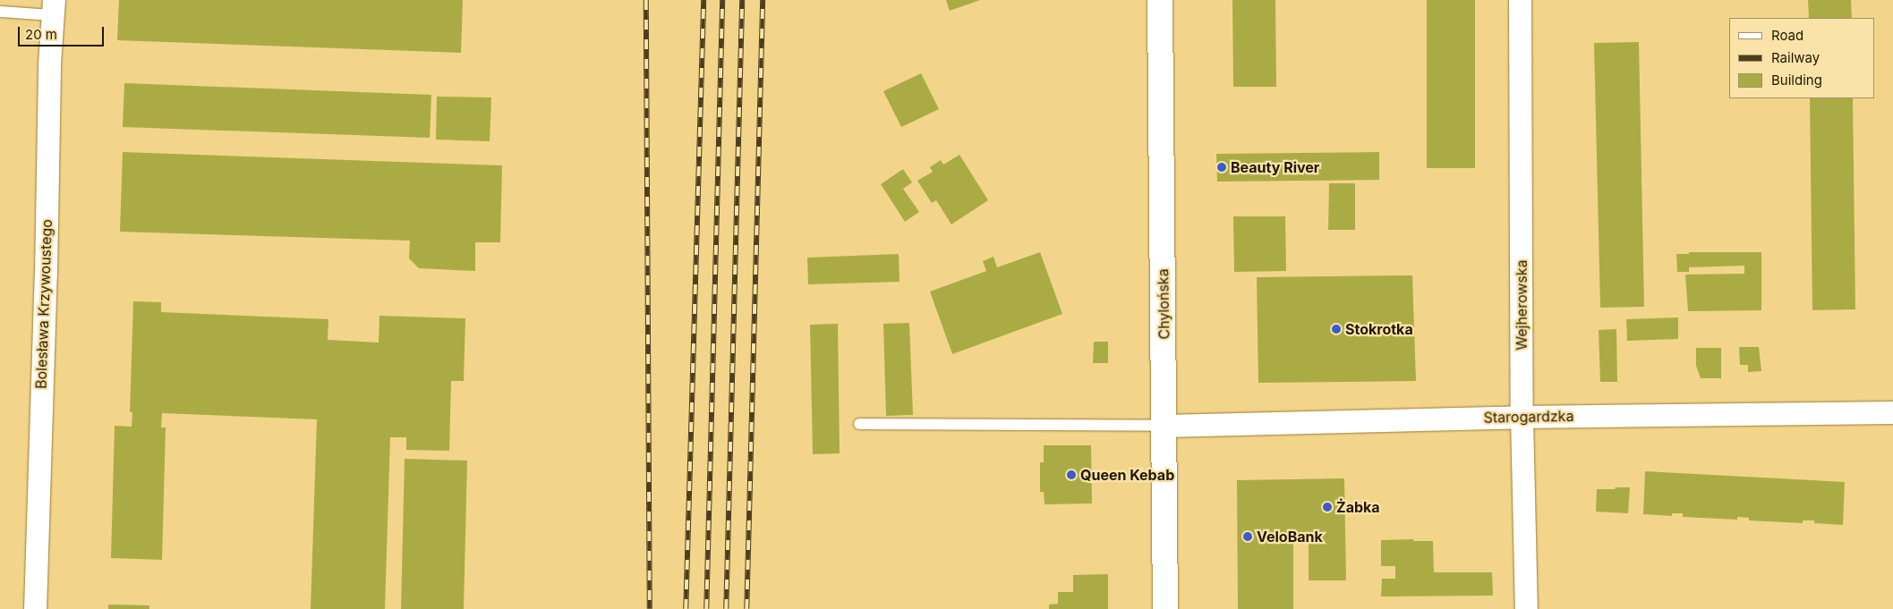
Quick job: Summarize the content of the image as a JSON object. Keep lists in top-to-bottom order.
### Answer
{
  "streets": {
    "street": [
      "Bolesława Krzywoustego",
      "Chylońska",
      "Wejherowska",
      "Starogardzka"
    ]
  },
  "crossings": [
    ["Chylońska", "Starogardzka"],
    ["Wejherowska", "Starogardzka"]
  ],
  "places": [
    "Beauty River",
    "Stokrotka",
    "Queen Kebab",
    "Żabka",
    "VeloBank"
  ],
  "legend": ["Road", "Railway", "Building"],
  "scale_bar": "20 m"
}
